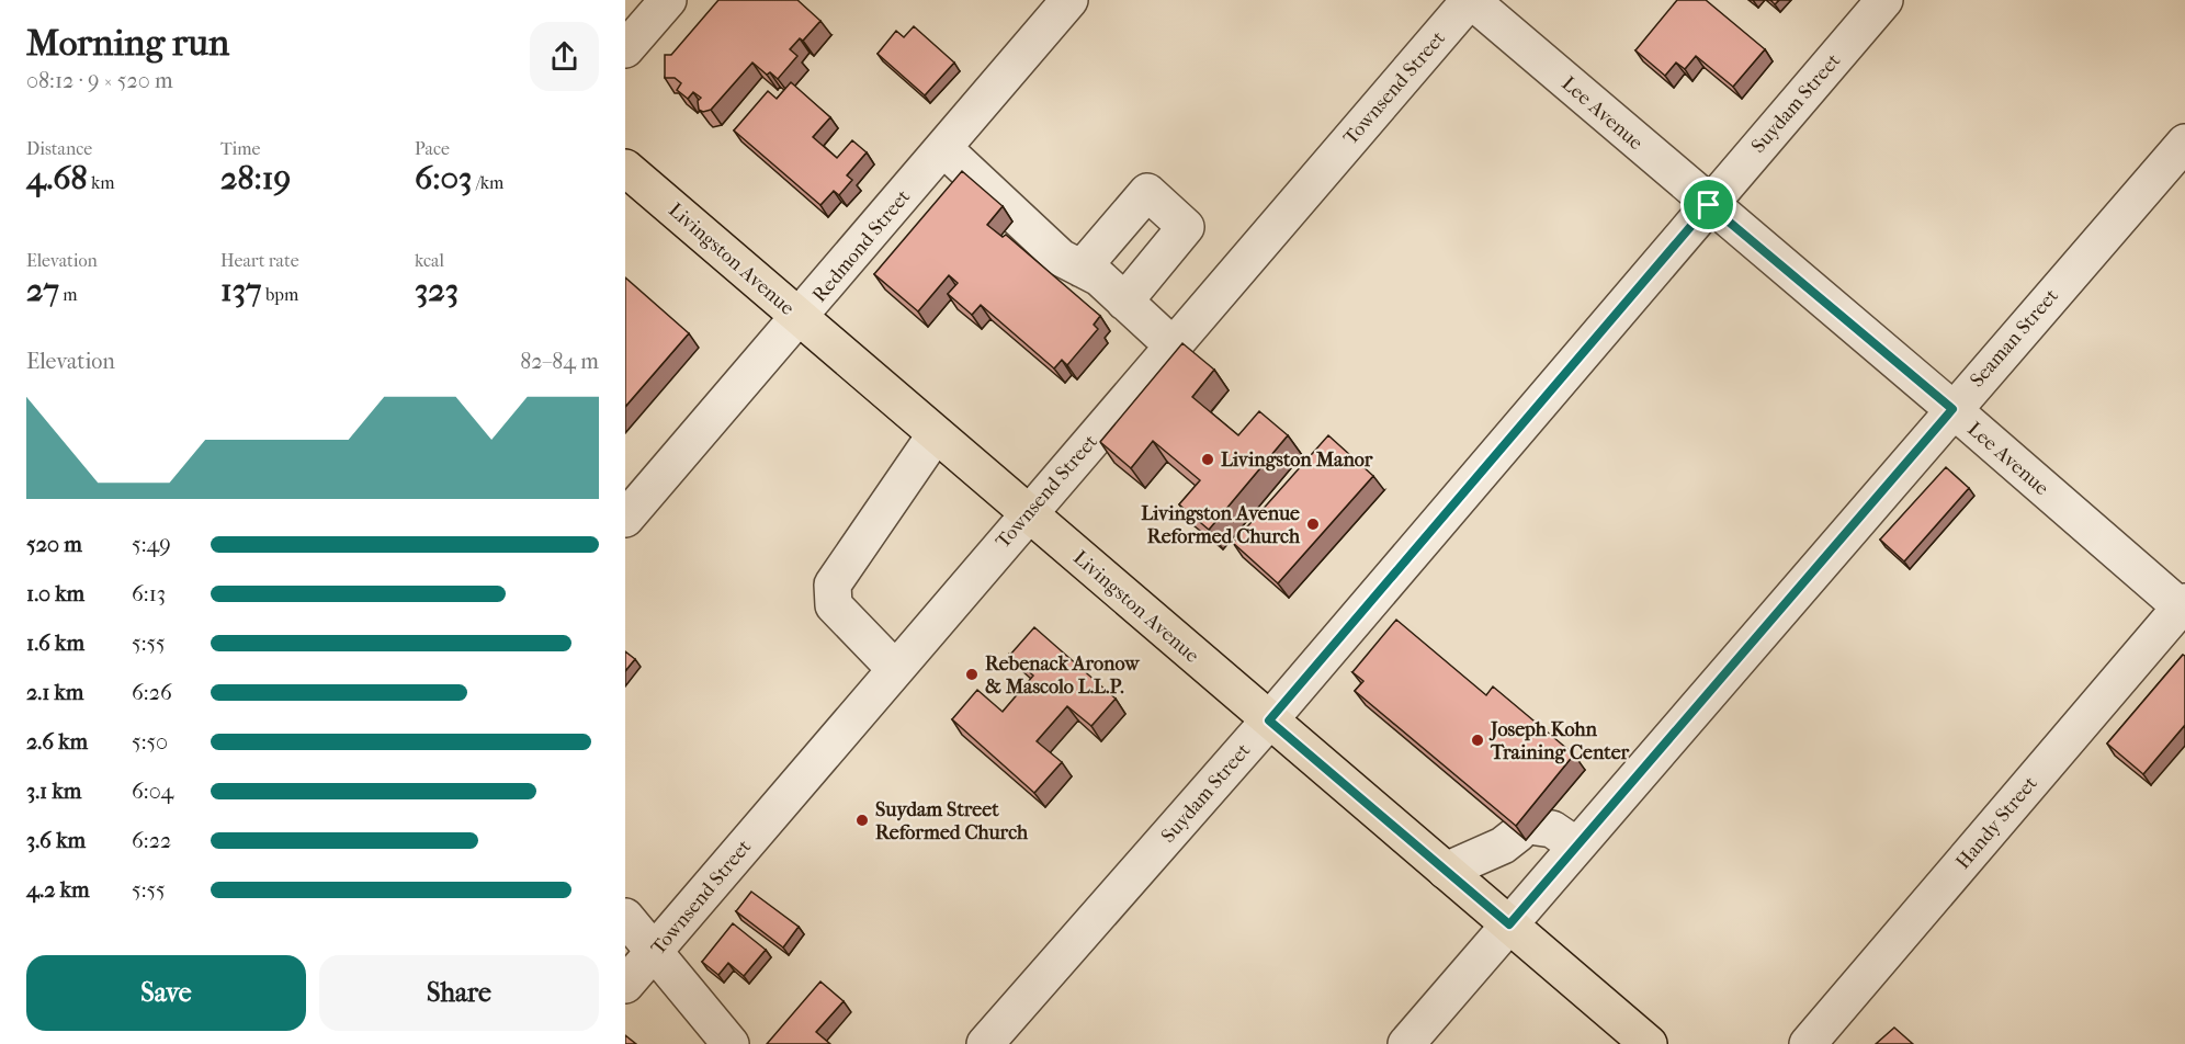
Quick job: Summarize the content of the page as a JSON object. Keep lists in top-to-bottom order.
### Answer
{
  "streets": {
    "main road": ["Livingston Avenue"],
    "street": [
      "Townsend Street",
      "Suydam Street",
      "Lee Avenue",
      "Redmond Street",
      "Seaman Street",
      "Handy Street"
    ]
  },
  "crossings": [
    ["Townsend Street", "Lee Avenue"],
    ["Townsend Street", "Livingston Avenue"],
    ["Suydam Street", "Lee Avenue"],
    ["Suydam Street", "Livingston Avenue"],
    ["Lee Avenue", "Seaman Street"],
    ["Lee Avenue", "Handy Street"],
    ["Redmond Street", "Livingston Avenue"],
    ["Livingston Avenue", "Seaman Street"]
  ],
  "places": [
    "Livingston Manor",
    "Livingston Avenue Reformed Church",
    "Rebenack Aronow & Mascolo L.L.P.",
    "Joseph Kohn Training Center",
    "Suydam Street Reformed Church"
  ],
  "page": {
    "heading": ["Morning run", "08:12 · 9 × 520 m"],
    "stats": [
      ["Distance", "4.68 km"],
      ["Time", "28:19"],
      ["Pace", "6:03 /km"],
      ["Elevation", "27 m"],
      ["Heart rate", "137 bpm"],
      ["kcal", "323"]
    ],
    "chart": ["Elevation", "82–84 m"],
    "list": [
      {
        "name": "520 m",
        "note": "5:49"
      },
      {
        "name": "1.0 km",
        "note": "6:13"
      },
      {
        "name": "1.6 km",
        "note": "5:55"
      },
      {
        "name": "2.1 km",
        "note": "6:26"
      },
      {
        "name": "2.6 km",
        "note": "5:50"
      },
      {
        "name": "3.1 km",
        "note": "6:04"
      },
      {
        "name": "3.6 km",
        "note": "6:22"
      },
      {
        "name": "4.2 km",
        "note": "5:55"
      }
    ],
    "buttons": ["Save", "Share"]
  }
}
